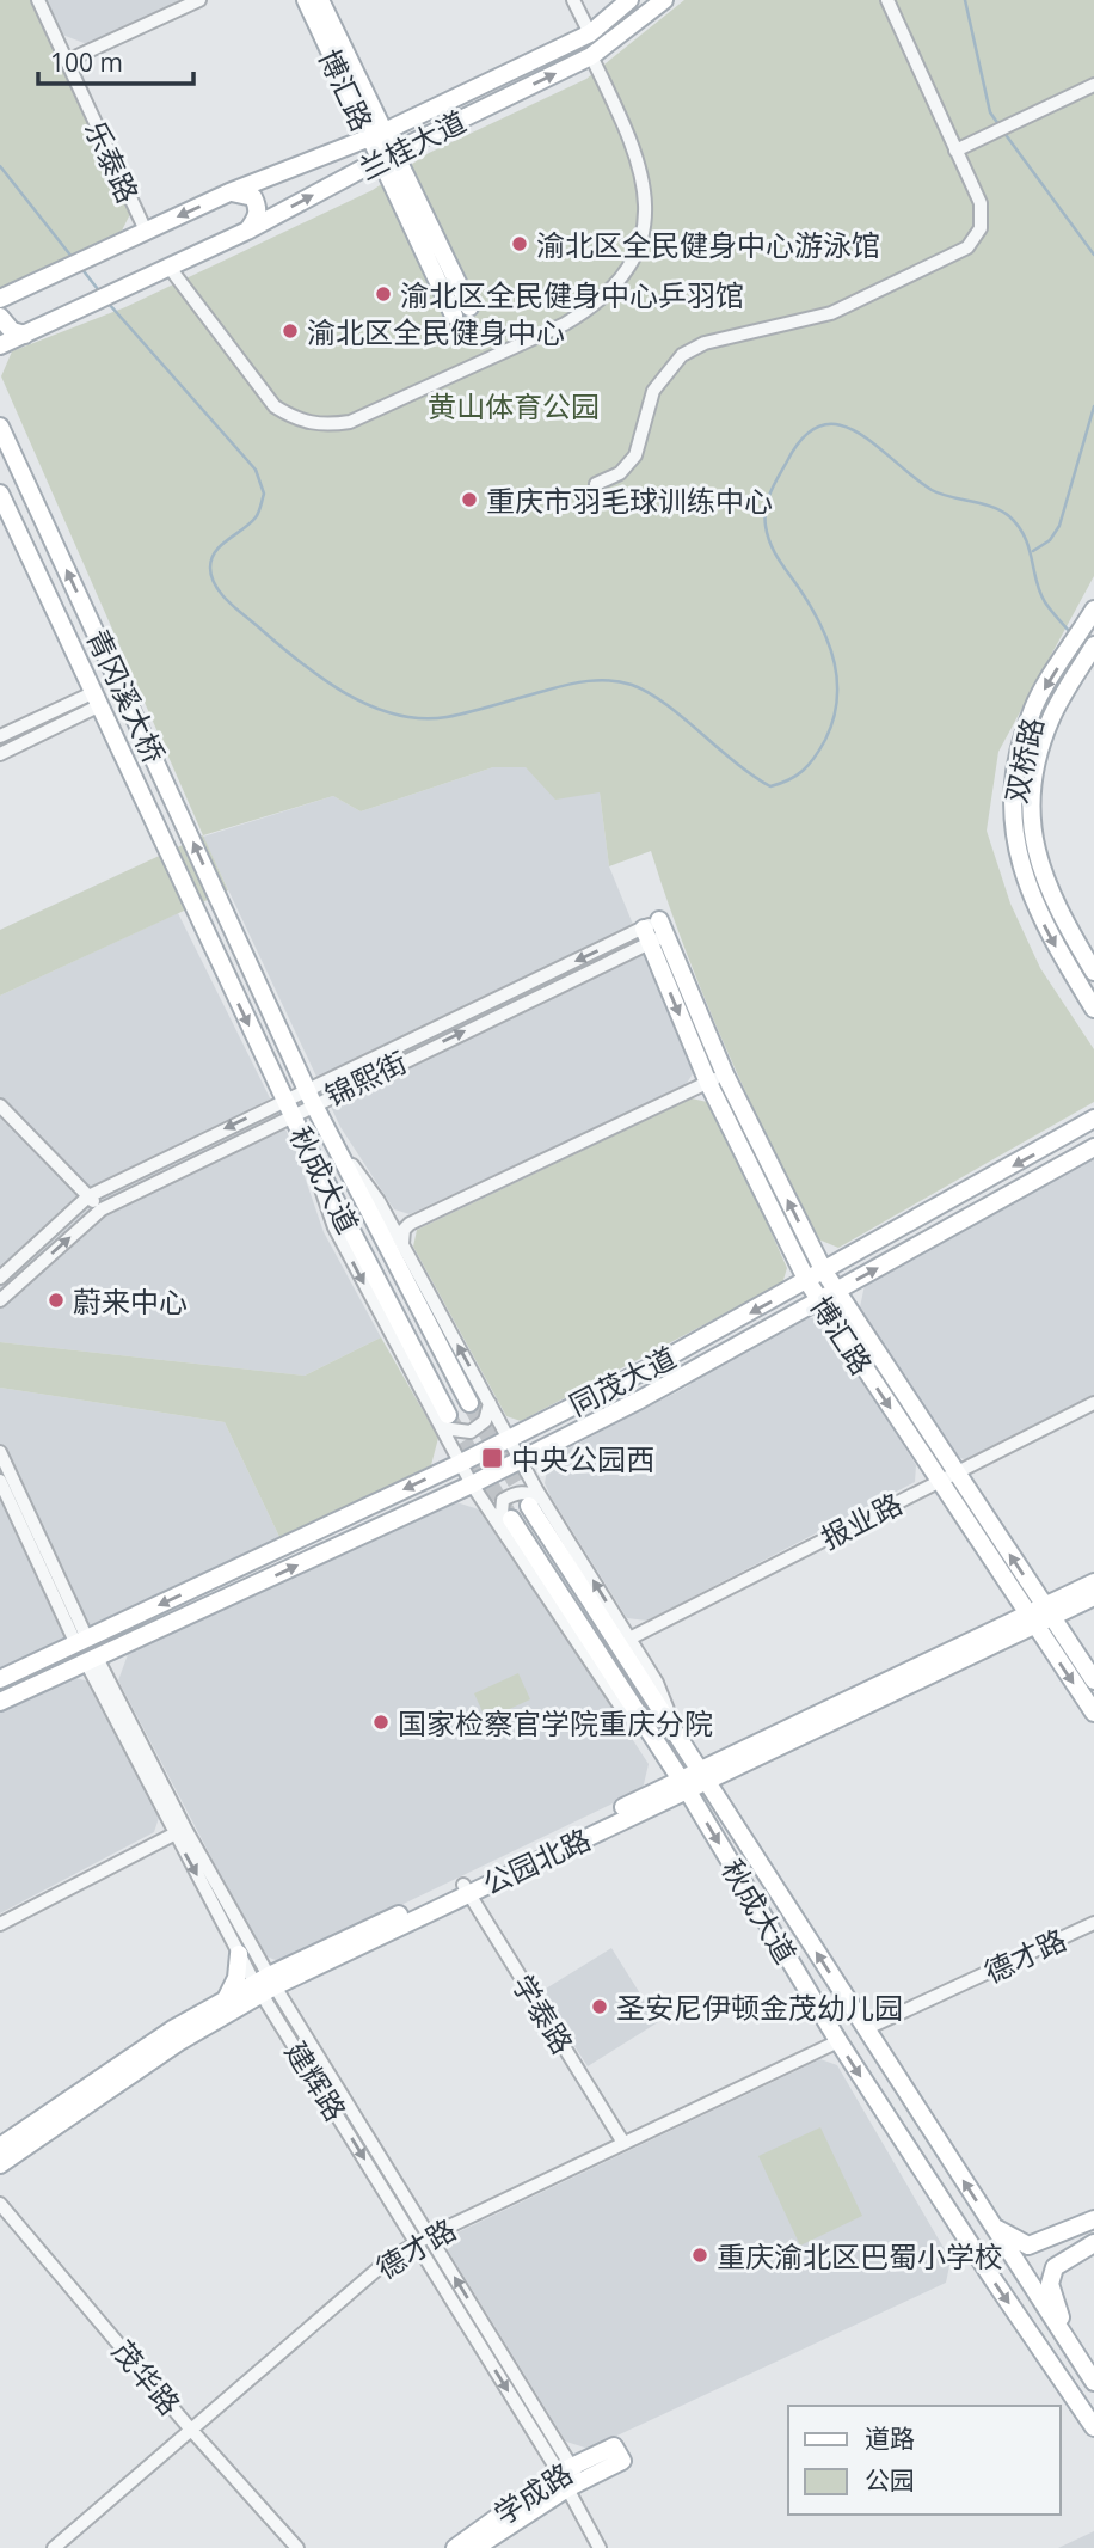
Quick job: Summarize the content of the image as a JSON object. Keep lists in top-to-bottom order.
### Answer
{
  "streets": {
    "main road": [
      "博汇路",
      "兰桂大道",
      "青冈溪大桥",
      "双桥路",
      "秋成大道",
      "同茂大道",
      "公园北路",
      "学成路"
    ],
    "street": [
      "乐泰路",
      "锦熙街",
      "报业路",
      "德才路",
      "学泰路",
      "建辉路",
      "茂华路"
    ]
  },
  "crossings": [
    ["博汇路", "兰桂大道"],
    ["博汇路", "锦熙街"],
    ["博汇路", "同茂大道"],
    ["博汇路", "报业路"],
    ["博汇路", "公园北路"],
    ["兰桂大道", "乐泰路"],
    ["青冈溪大桥", "秋成大道"],
    ["锦熙街", "秋成大道"],
    ["秋成大道", "公园北路"],
    ["秋成大道", "德才路"],
    ["同茂大道", "建辉路"],
    ["公园北路", "学泰路"],
    ["公园北路", "建辉路"],
    ["德才路", "学泰路"],
    ["德才路", "建辉路"],
    ["德才路", "茂华路"],
    ["建辉路", "学成路"]
  ],
  "parks": ["黄山体育公园"],
  "places": {
    "other": [
      "渝北区全民健身中心游泳馆",
      "渝北区全民健身中心乒羽馆",
      "渝北区全民健身中心",
      "重庆市羽毛球训练中心",
      "蔚来中心",
      "国家检察官学院重庆分院",
      "圣安尼伊顿金茂幼儿园",
      "重庆渝北区巴蜀小学校"
    ],
    "transit": ["中央公园西"]
  },
  "legend": ["道路", "公园"],
  "scale_bar": "100 m"
}
